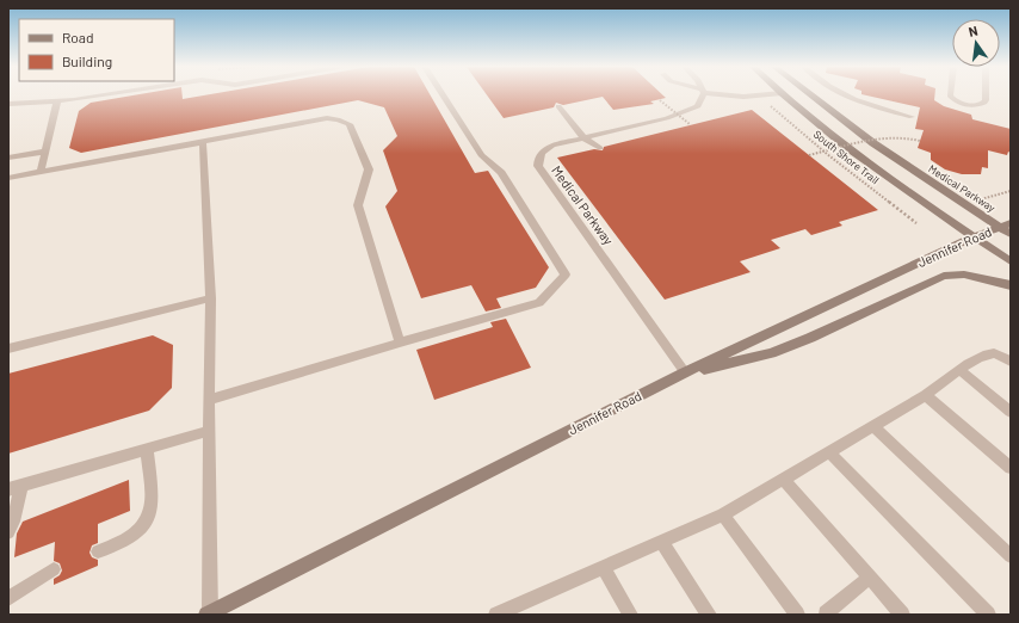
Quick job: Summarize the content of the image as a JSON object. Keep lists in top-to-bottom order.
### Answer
{
  "streets": {
    "main road": ["Medical Parkway", "Jennifer Road"],
    "path": ["South Shore Trail"]
  },
  "crossings": [
    ["Medical Parkway", "Jennifer Road"]
  ],
  "legend": ["Road", "Building"],
  "north": "top"
}
